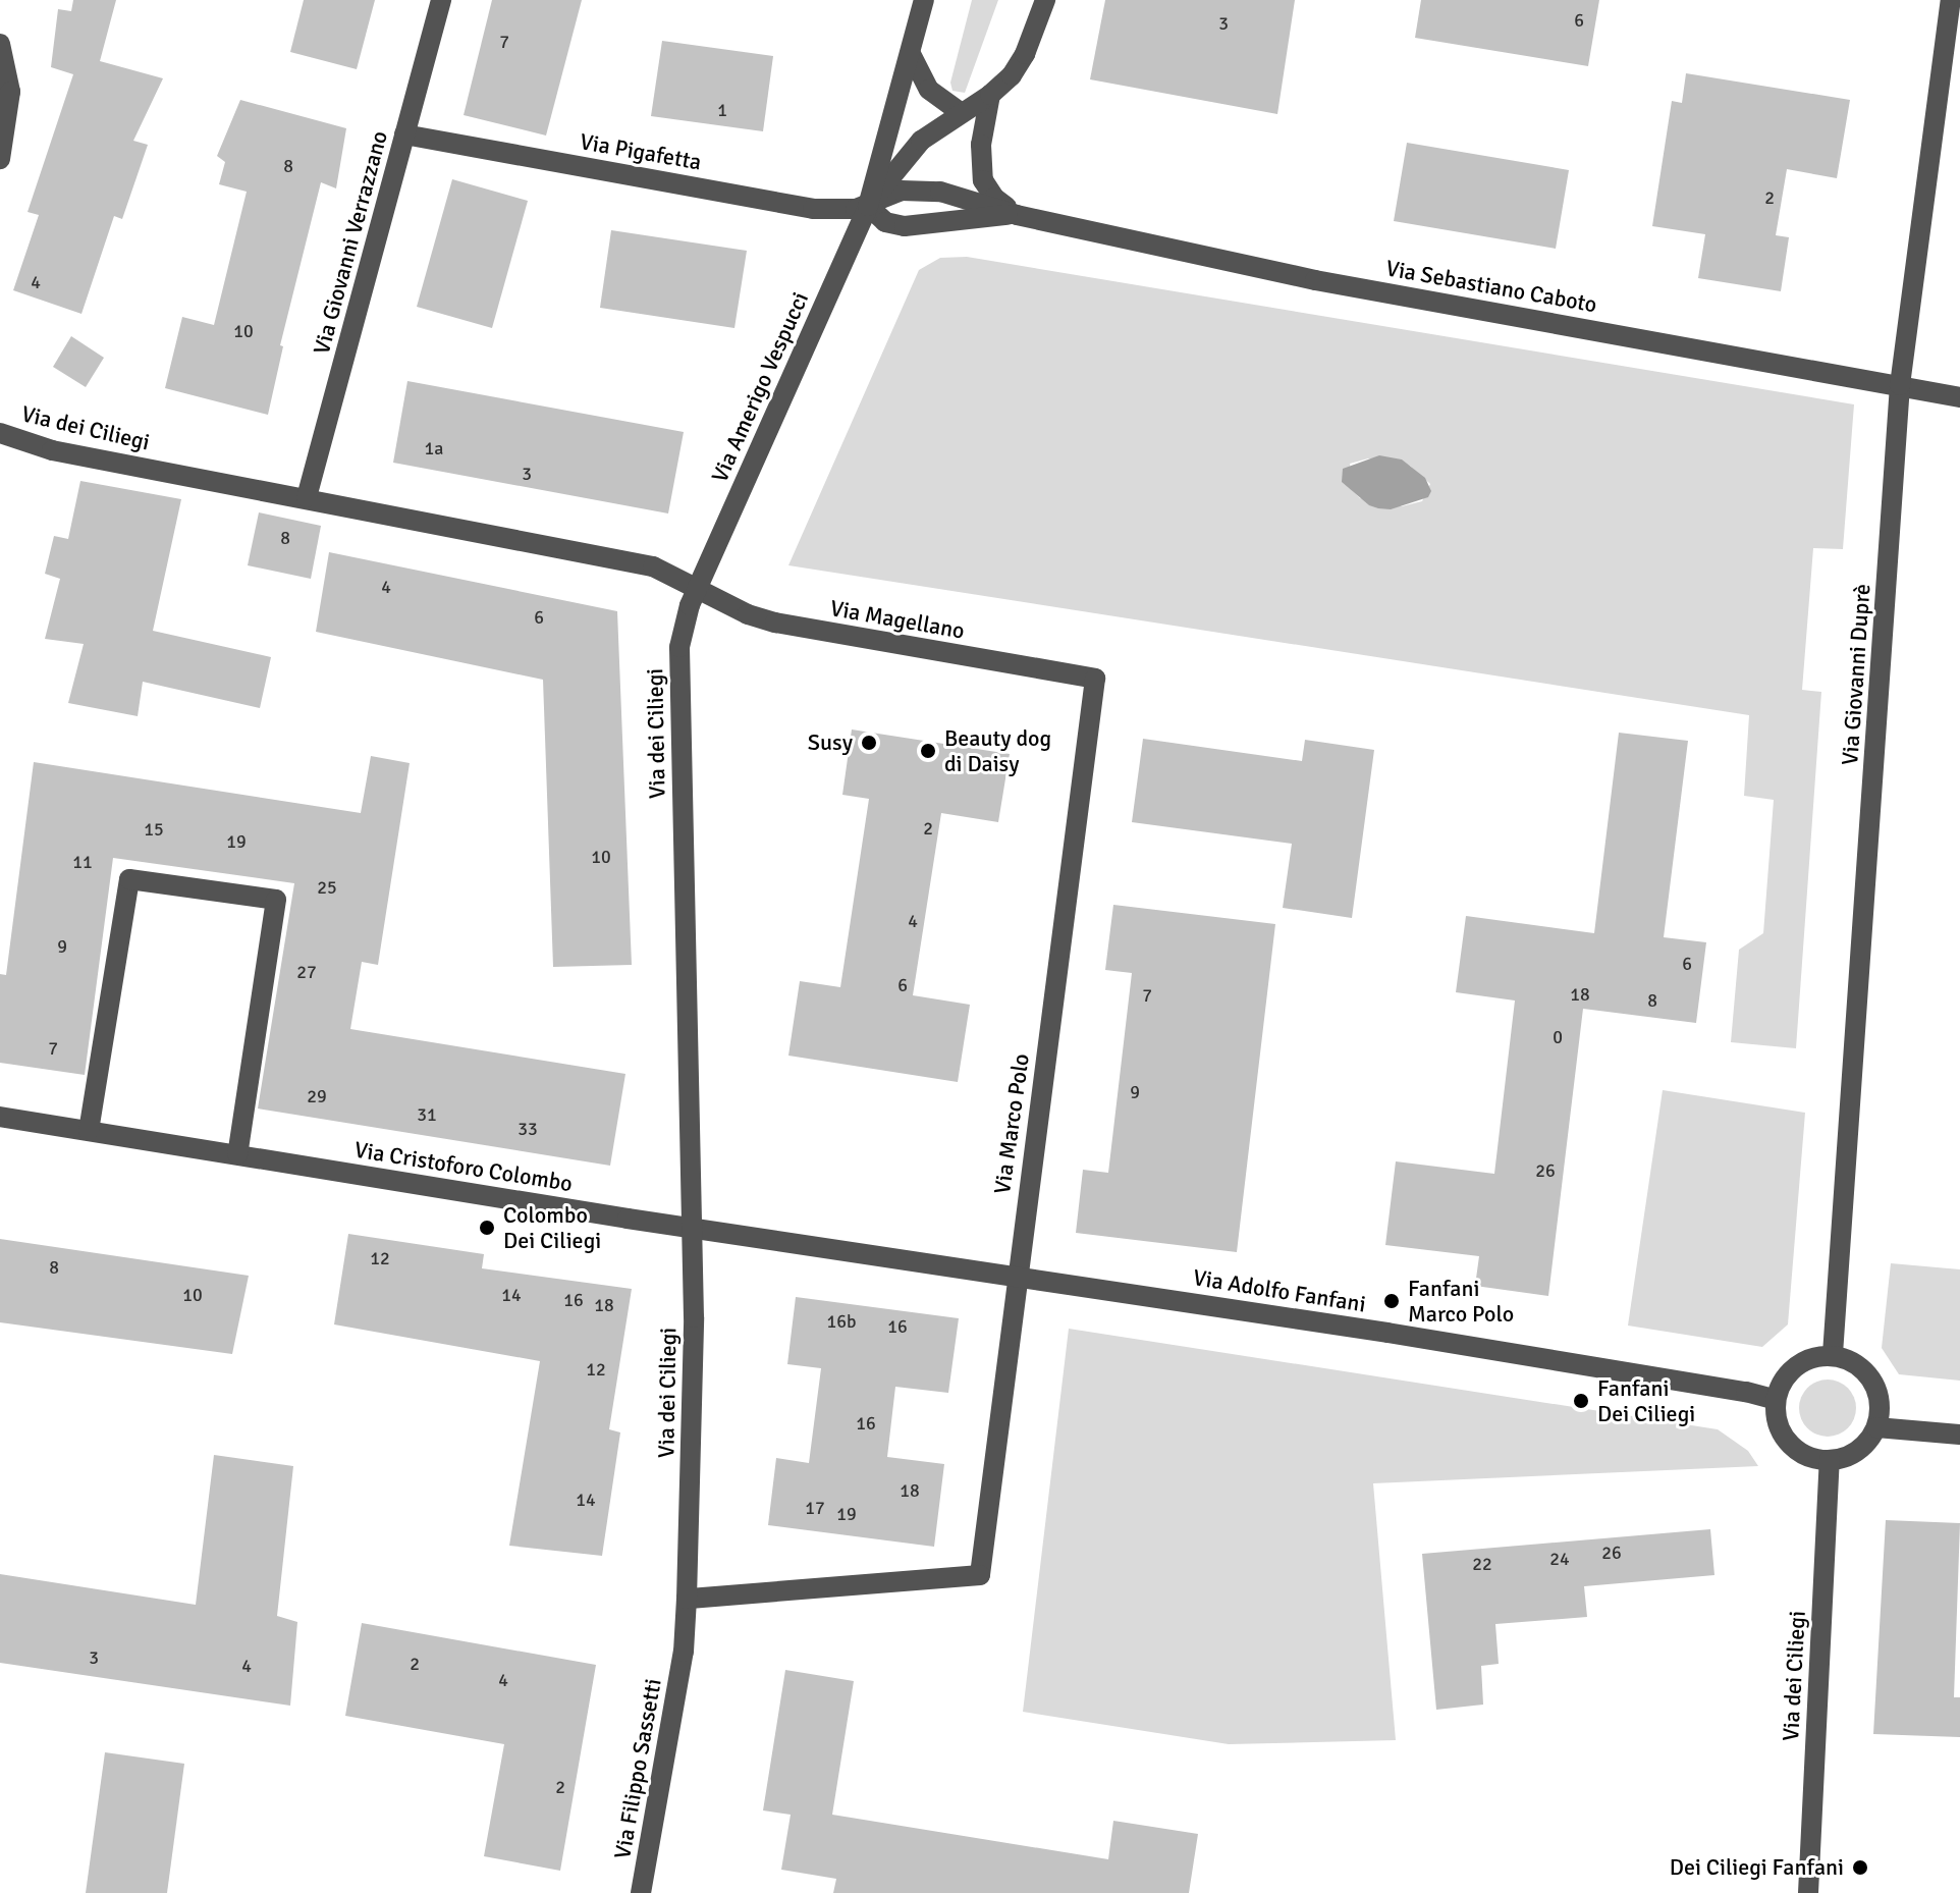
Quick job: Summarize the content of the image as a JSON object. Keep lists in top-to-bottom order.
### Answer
{
  "streets": {
    "street": [
      "Via Pigafetta",
      "Via Giovanni Verrazzano",
      "Via Sebastiano Caboto",
      "Via Amerigo Vespucci",
      "Via dei Ciliegi",
      "Via Magellano",
      "Via Giovanni Duprè",
      "Via Marco Polo",
      "Via Cristoforo Colombo",
      "Via Adolfo Fanfani",
      "Via Filippo Sassetti"
    ]
  },
  "crossings": [
    ["Via Pigafetta", "Via Giovanni Verrazzano"],
    ["Via Pigafetta", "Via Sebastiano Caboto"],
    ["Via Pigafetta", "Via Amerigo Vespucci"],
    ["Via Giovanni Verrazzano", "Via dei Ciliegi"],
    ["Via Sebastiano Caboto", "Via Amerigo Vespucci"],
    ["Via Sebastiano Caboto", "Via Giovanni Duprè"],
    ["Via Amerigo Vespucci", "Via dei Ciliegi"],
    ["Via Amerigo Vespucci", "Via Magellano"],
    ["Via dei Ciliegi", "Via Magellano"],
    ["Via dei Ciliegi", "Via Giovanni Duprè"],
    ["Via dei Ciliegi", "Via Marco Polo"],
    ["Via dei Ciliegi", "Via Cristoforo Colombo"],
    ["Via dei Ciliegi", "Via Adolfo Fanfani"],
    ["Via dei Ciliegi", "Via Filippo Sassetti"],
    ["Via Magellano", "Via Marco Polo"],
    ["Via Giovanni Duprè", "Via Adolfo Fanfani"],
    ["Via Marco Polo", "Via Cristoforo Colombo"],
    ["Via Marco Polo", "Via Adolfo Fanfani"],
    ["Via Cristoforo Colombo", "Via Adolfo Fanfani"]
  ],
  "places": [
    "Susy",
    "Beauty dog di Daisy",
    "Colombo Dei Ciliegi",
    "Fanfani Marco Polo",
    "Fanfani Dei Ciliegi",
    "Dei Ciliegi Fanfani"
  ],
  "house_numbers": [
    "6",
    "3",
    "7",
    "1",
    "8",
    "2",
    "4",
    "10",
    "1a",
    "3",
    "8",
    "4",
    "6",
    "2",
    "15",
    "19",
    "10",
    "11",
    "25",
    "4",
    "9",
    "6",
    "27",
    "6",
    "18",
    "7",
    "8",
    "0",
    "7",
    "9",
    "29",
    "31",
    "33",
    "26",
    "12",
    "8",
    "10",
    "14",
    "16",
    "18",
    "16b",
    "16",
    "12",
    "16",
    "18",
    "14",
    "17",
    "19",
    "26",
    "24",
    "22",
    "3",
    "2",
    "4",
    "4",
    "2"
  ]
}
